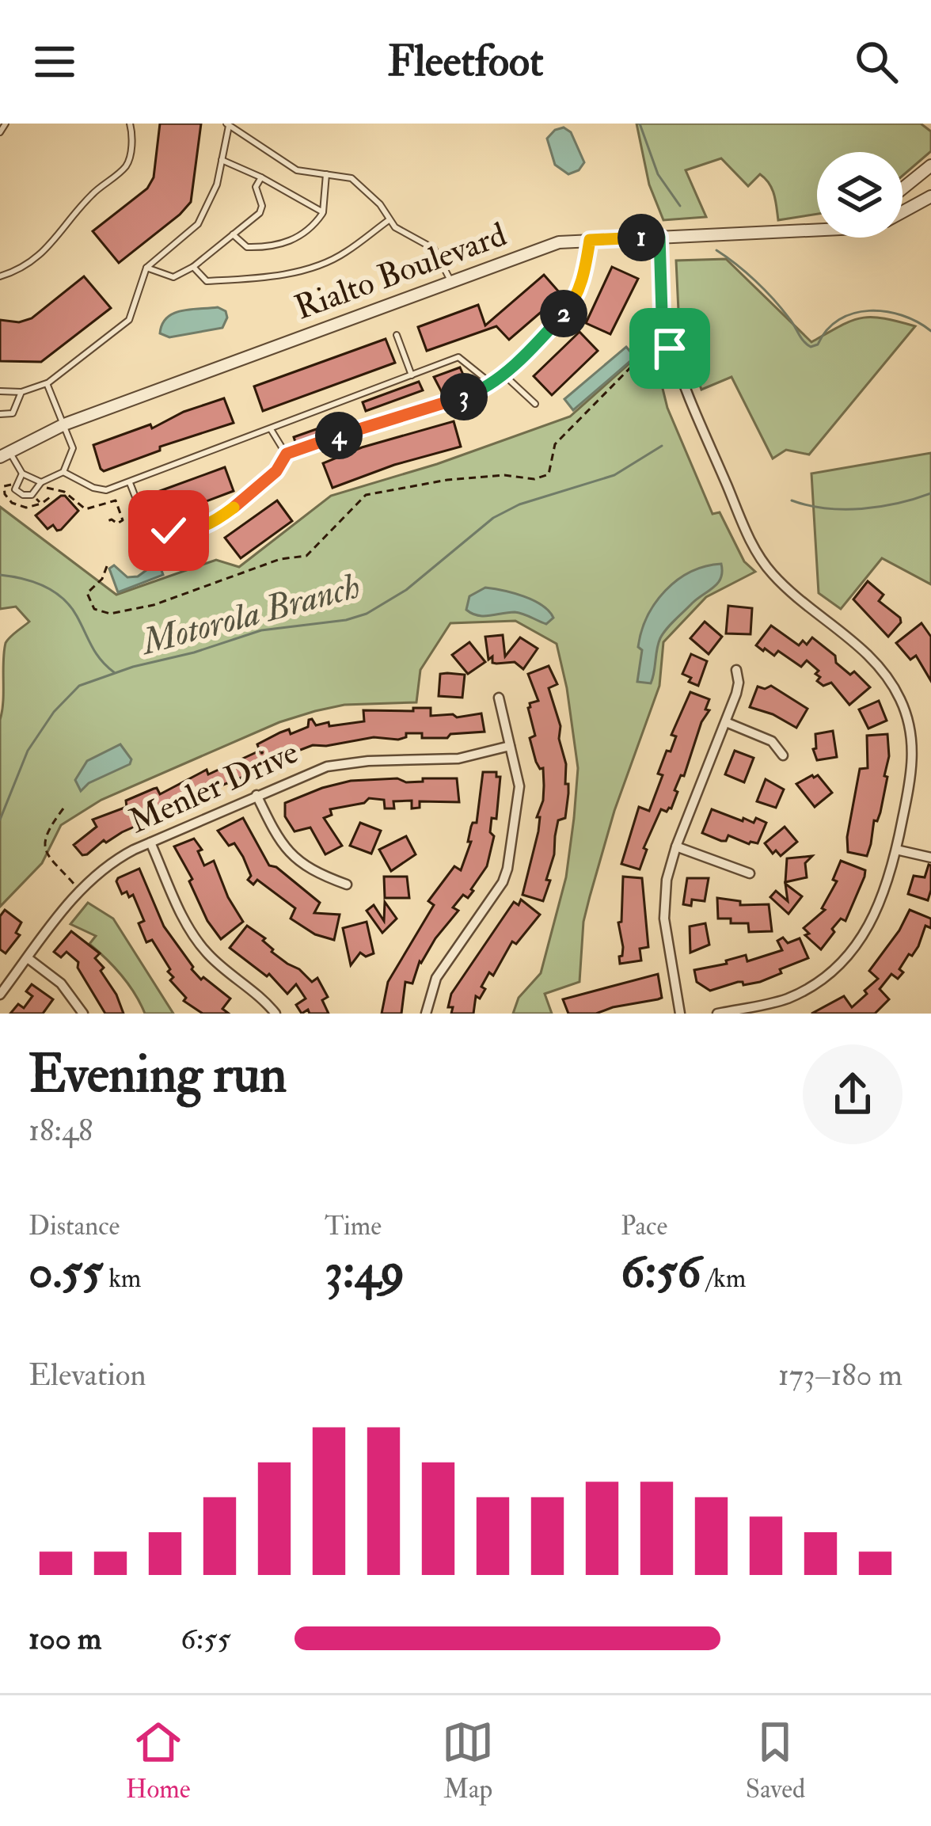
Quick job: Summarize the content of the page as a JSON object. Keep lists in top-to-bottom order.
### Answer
{
  "streets": {
    "street": ["Rialto Boulevard", "Menler Drive"]
  },
  "water": ["Motorola Branch"],
  "page": {
    "header": "Fleetfoot",
    "pins": [
      "1",
      "2",
      "3",
      "4"
    ],
    "heading": ["Evening run", "18:48"],
    "stats": [
      ["Distance", "0.55 km"],
      ["Time", "3:49"],
      ["Pace", "6:56 /km"]
    ],
    "chart": ["Elevation", "173–180 m"],
    "list": [
      {
        "name": "100 m",
        "note": "6:55"
      }
    ],
    "tabs": ["Home", "Map", "Saved"]
  }
}
